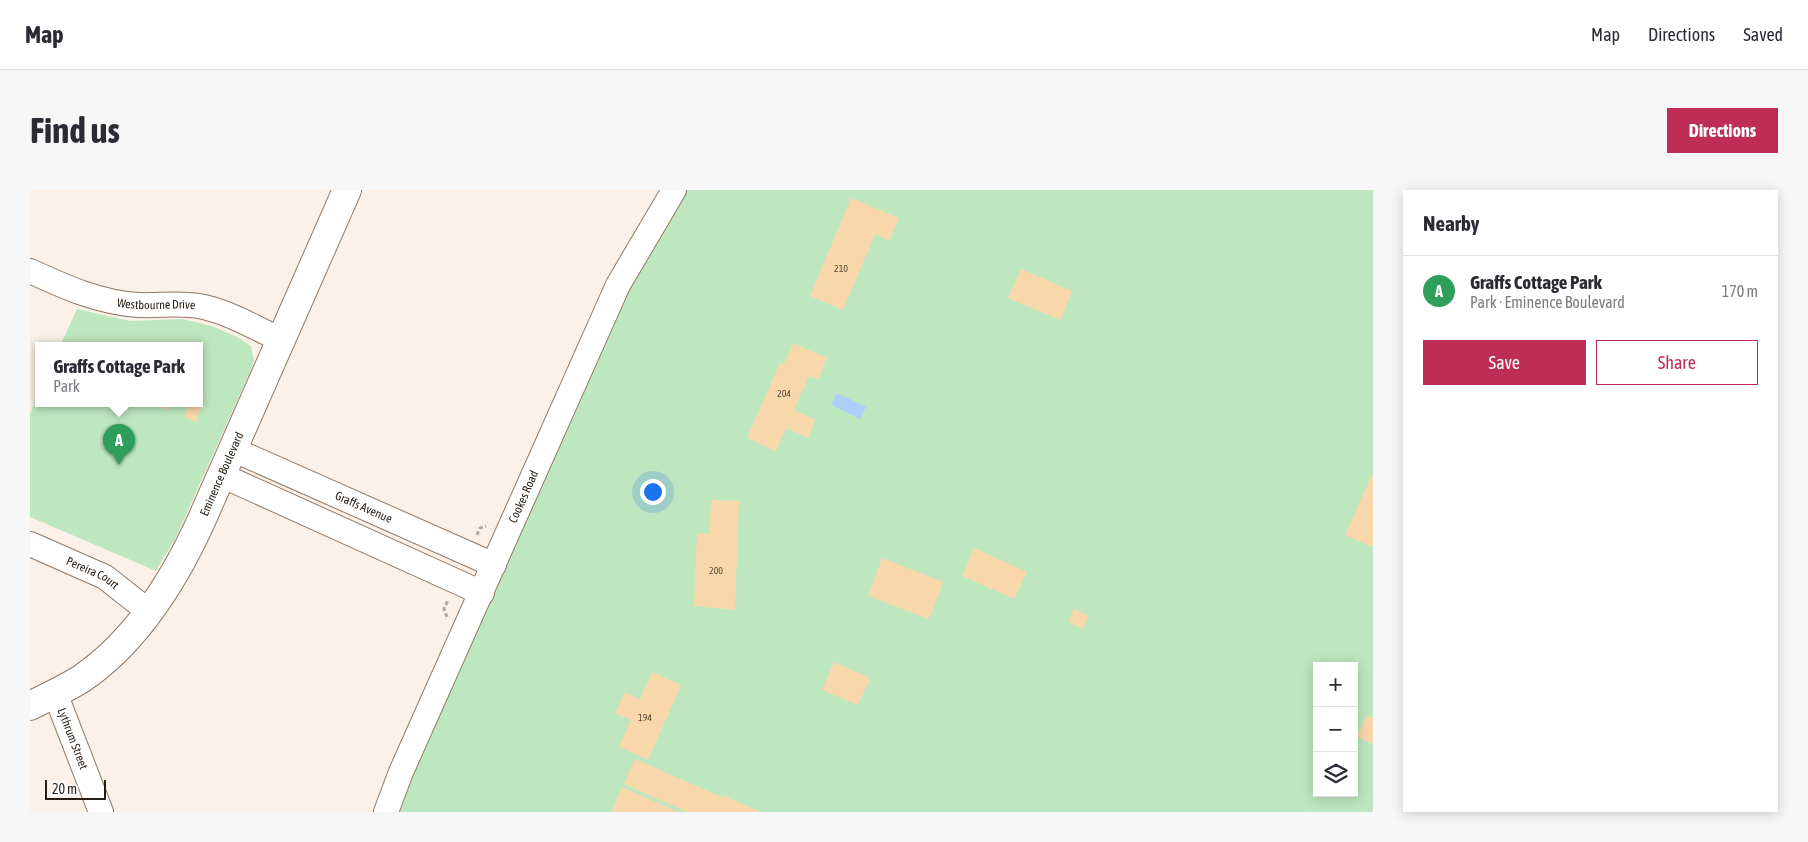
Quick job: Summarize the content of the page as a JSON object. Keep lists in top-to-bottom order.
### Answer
{
  "streets": {
    "street": [
      "Westbourne Drive",
      "Eminence Boulevard",
      "Cookes Road",
      "Graffs Avenue",
      "Pereira Court",
      "Lythrum Street"
    ]
  },
  "crossings": [
    ["Westbourne Drive", "Eminence Boulevard"],
    ["Eminence Boulevard", "Graffs Avenue"],
    ["Eminence Boulevard", "Pereira Court"],
    ["Eminence Boulevard", "Lythrum Street"],
    ["Cookes Road", "Graffs Avenue"]
  ],
  "house_numbers": [
    "210",
    "204",
    "200",
    "194"
  ],
  "scale_bar": "20 m",
  "page": {
    "header": "Map",
    "nav": ["Map", "Directions", "Saved"],
    "buttons": [
      "Directions",
      ["Save", "Share"]
    ],
    "title": "Find us",
    "heading": "Nearby",
    "list": [
      {
        "mark": "A",
        "name": "Graffs Cottage Park",
        "note": "Park · Eminence Boulevard",
        "value": "170 m"
      }
    ],
    "popup": ["Graffs Cottage Park", "Park"],
    "pins": "A",
    "map_buttons": ["+", "−"],
    "scale": "20 m"
  }
}
